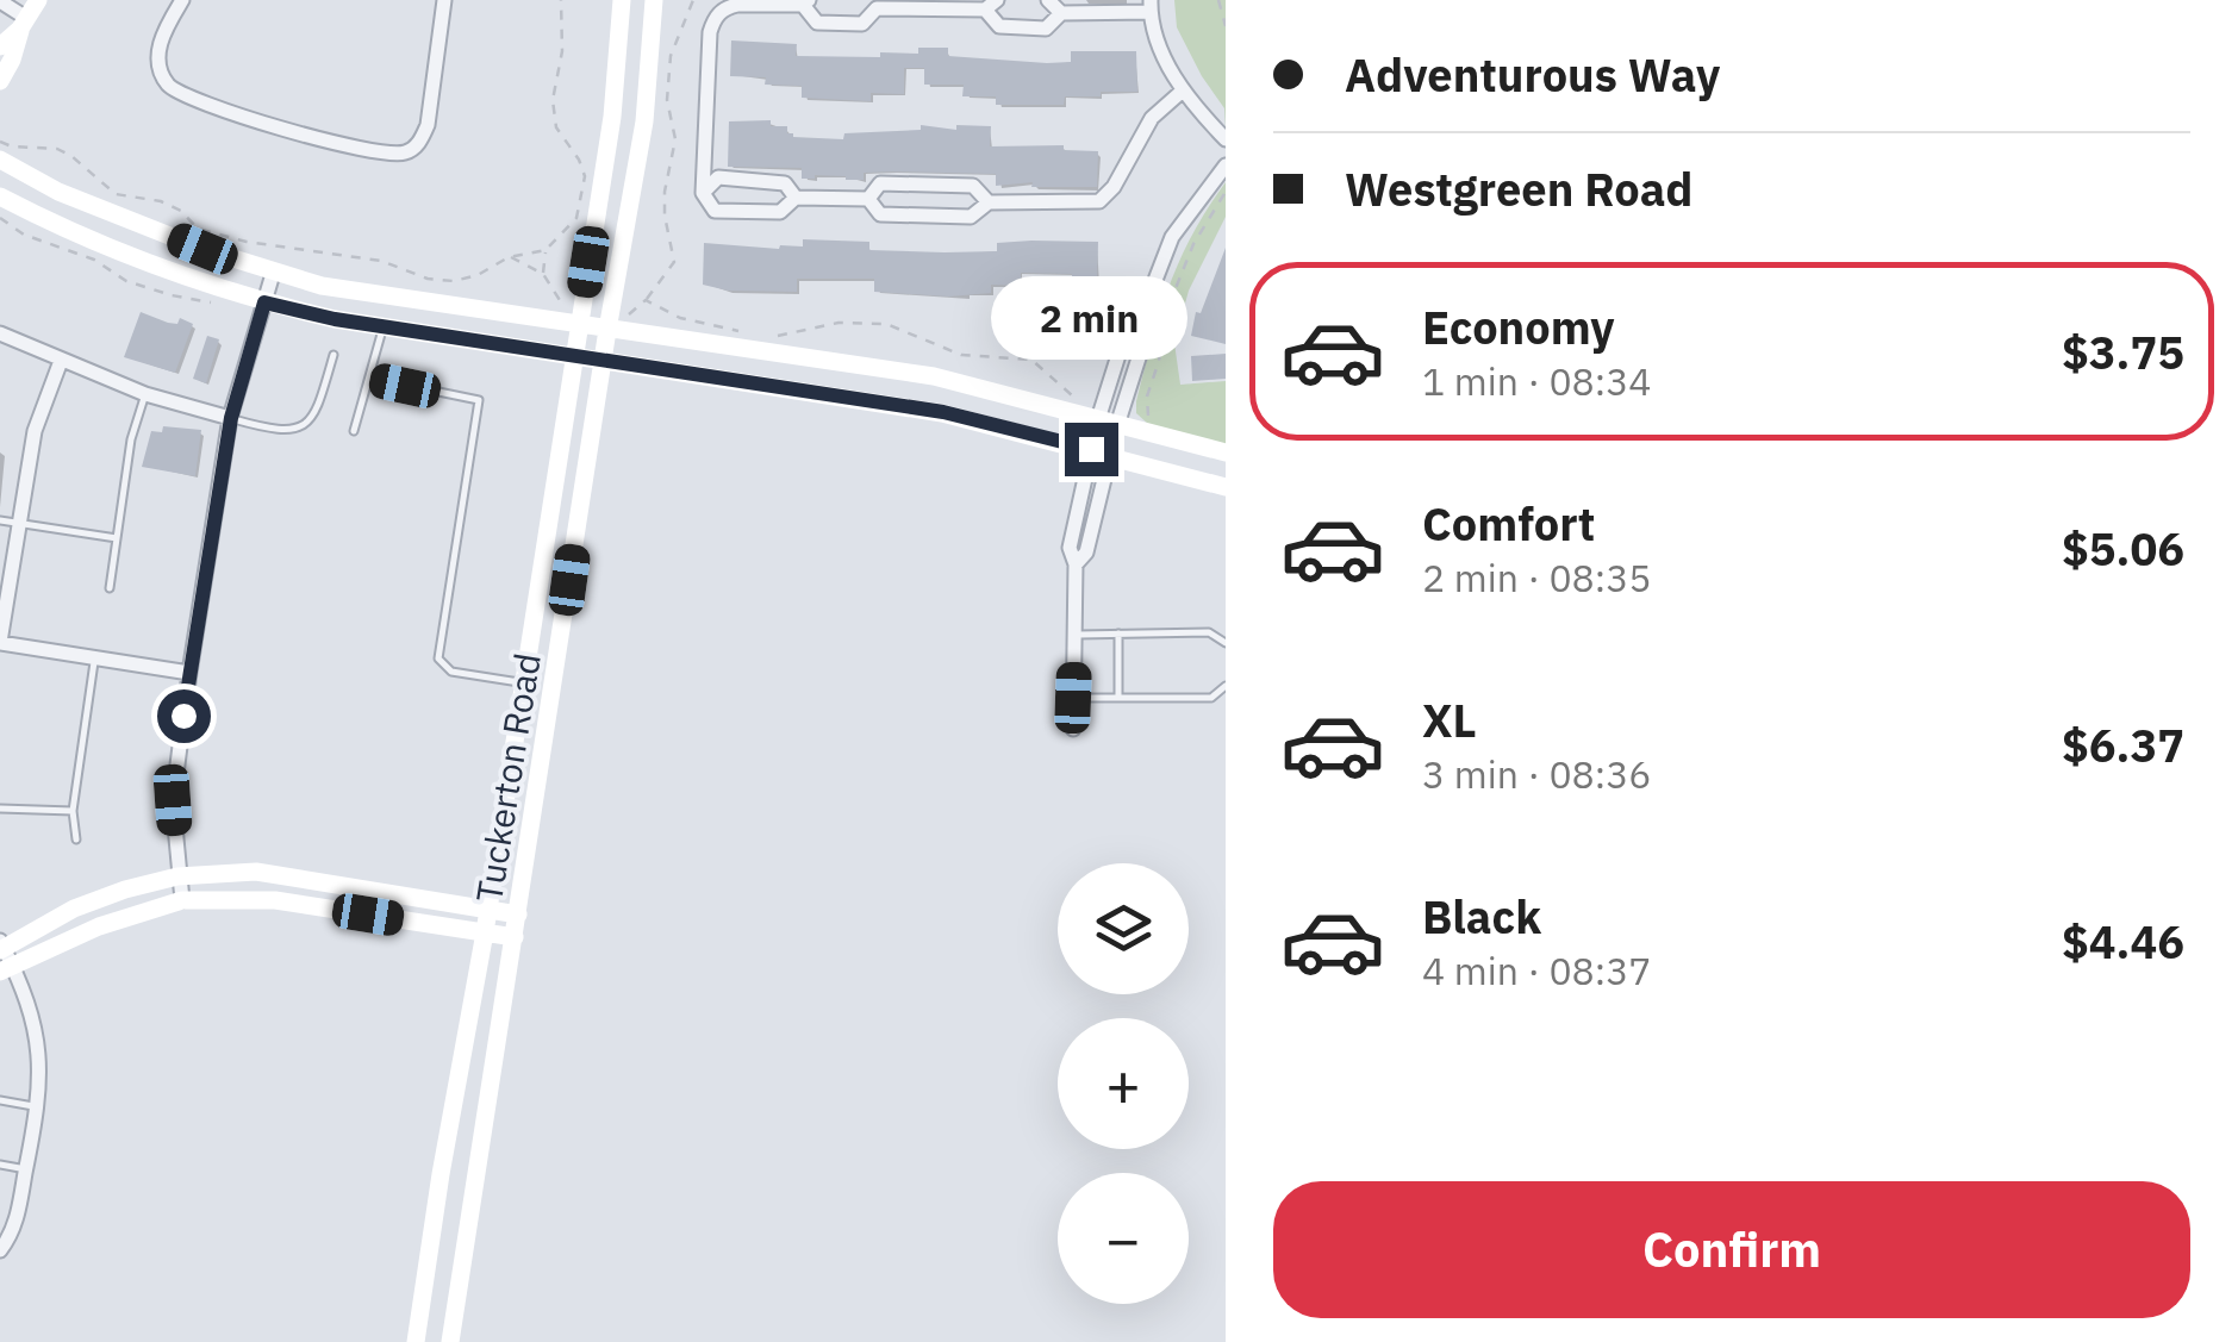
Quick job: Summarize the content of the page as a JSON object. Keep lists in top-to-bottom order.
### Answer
{
  "streets": {
    "street": ["Tuckerton Road"]
  },
  "page": {
    "banner": ["Adventurous Way", "Westgreen Road"],
    "list": [
      {
        "name": "Economy",
        "note": "1 min · 08:34",
        "value": "$3.75"
      },
      {
        "name": "Comfort",
        "note": "2 min · 08:35",
        "value": "$5.06"
      },
      {
        "name": "XL",
        "note": "3 min · 08:36",
        "value": "$6.37"
      },
      {
        "name": "Black",
        "note": "4 min · 08:37",
        "value": "$4.46"
      }
    ],
    "bubble": "2 min",
    "map_buttons": ["+", "−"],
    "buttons": "Confirm"
  }
}
